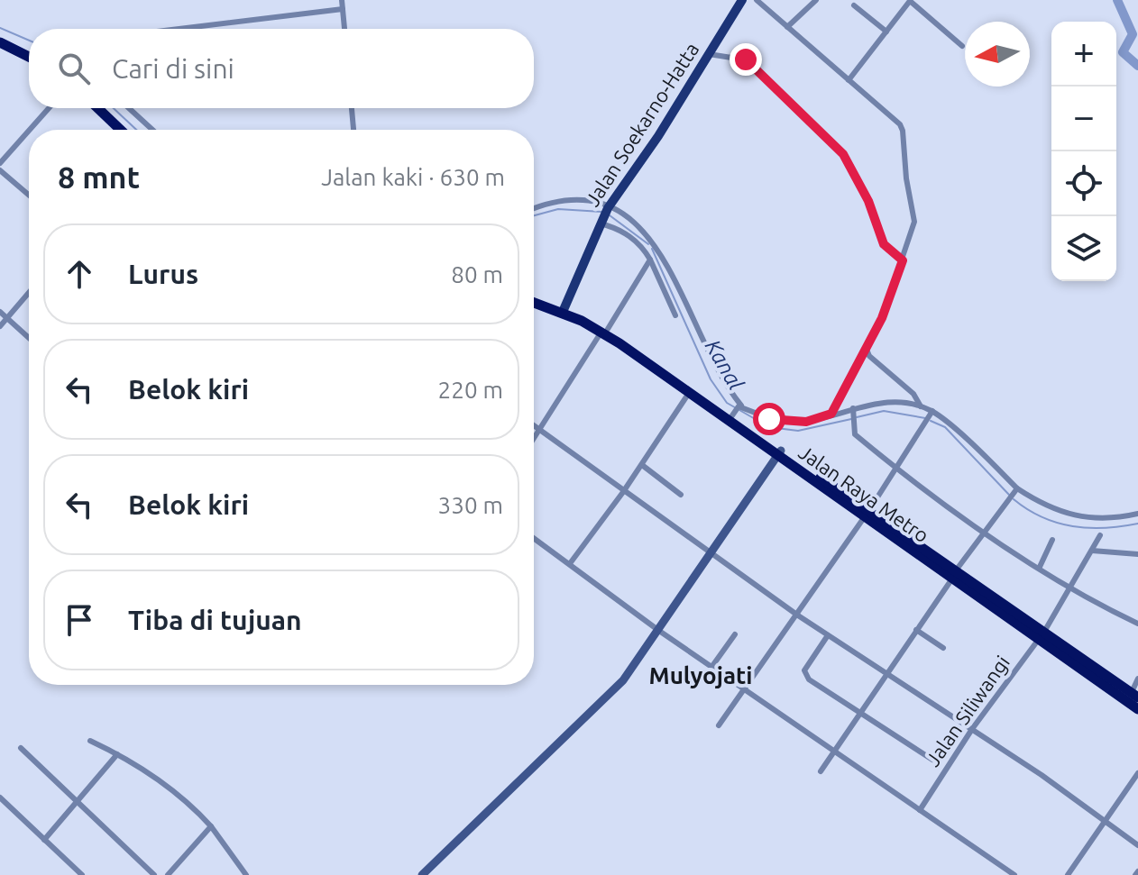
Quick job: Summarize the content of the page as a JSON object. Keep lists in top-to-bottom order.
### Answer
{
  "streets": {
    "highway": ["Jalan Raya Metro"],
    "main road": ["Jalan Soekarno-Hatta"],
    "street": ["Jalan Siliwangi"]
  },
  "districts": ["Mulyojati"],
  "water": ["Kanal"],
  "north": "left",
  "page": {
    "map_buttons": ["+", "−"],
    "search": "Cari di sini",
    "heading": ["8 mnt", "Jalan kaki · 630 m"],
    "list": [
      ["Lurus", "80 m"],
      ["Belok kiri", "220 m"],
      ["Belok kiri", "330 m"],
      "Tiba di tujuan"
    ]
  }
}
